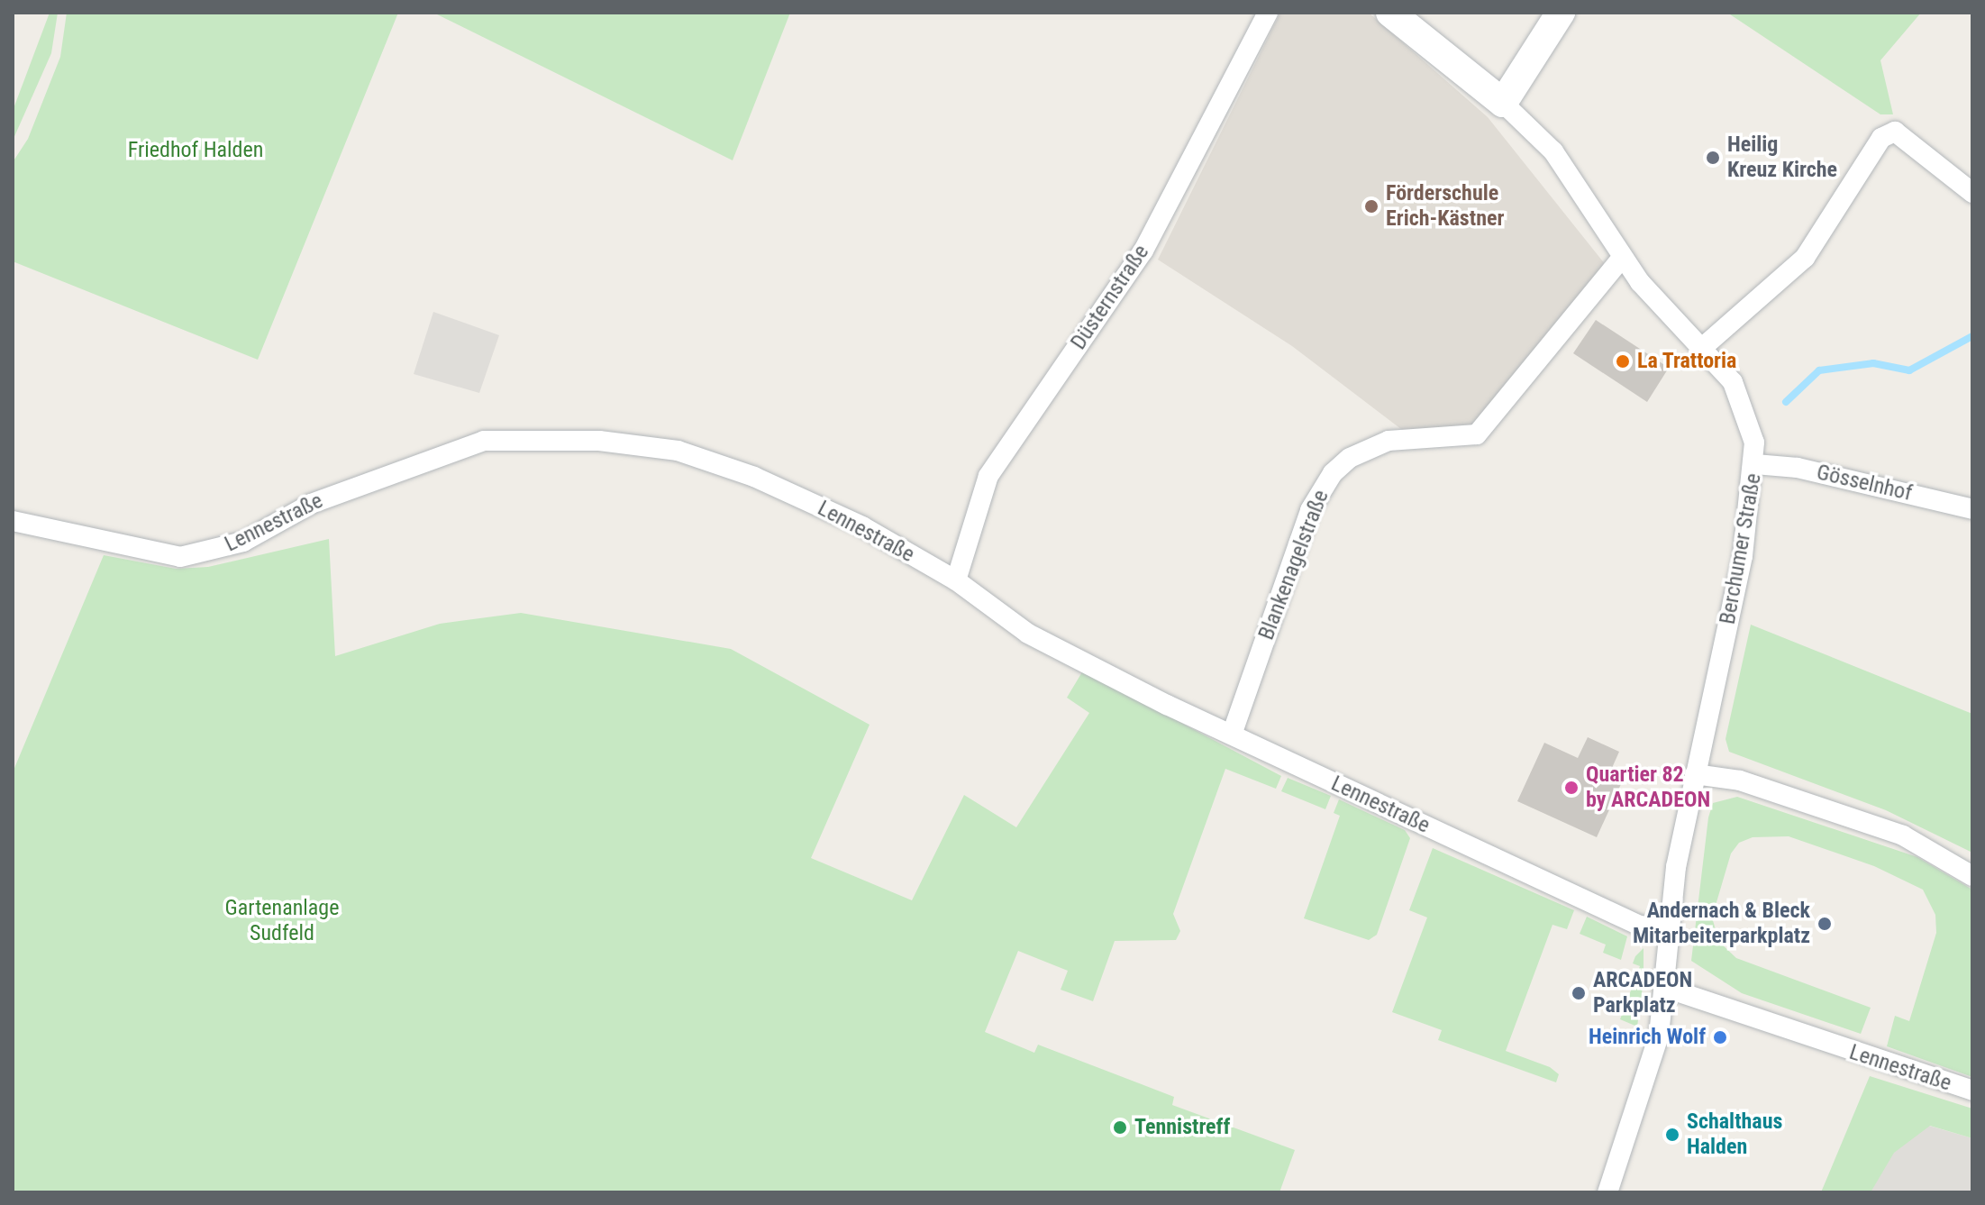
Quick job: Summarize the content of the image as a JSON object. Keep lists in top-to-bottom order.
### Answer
{
  "streets": {
    "main road": ["Berchumer Straße"],
    "street": [
      "Düsternstraße",
      "Gösselnhof",
      "Lennestraße",
      "Blankenagelstraße"
    ]
  },
  "crossings": [
    ["Düsternstraße", "Lennestraße"],
    ["Gösselnhof", "Berchumer Straße"],
    ["Lennestraße", "Berchumer Straße"],
    ["Lennestraße", "Blankenagelstraße"],
    ["Berchumer Straße", "Blankenagelstraße"]
  ],
  "parks": ["Friedhof Halden", "Gartenanlage Sudfeld"],
  "places": [
    "Heilig Kreuz Kirche",
    "Förderschule Erich-Kästner",
    "La Trattoria",
    "Quartier 82 by ARCADEON",
    "Andernach & Bleck Mitarbeiterparkplatz",
    "ARCADEON Parkplatz",
    "Heinrich Wolf",
    "Tennistreff",
    "Schalthaus Halden"
  ]
}
